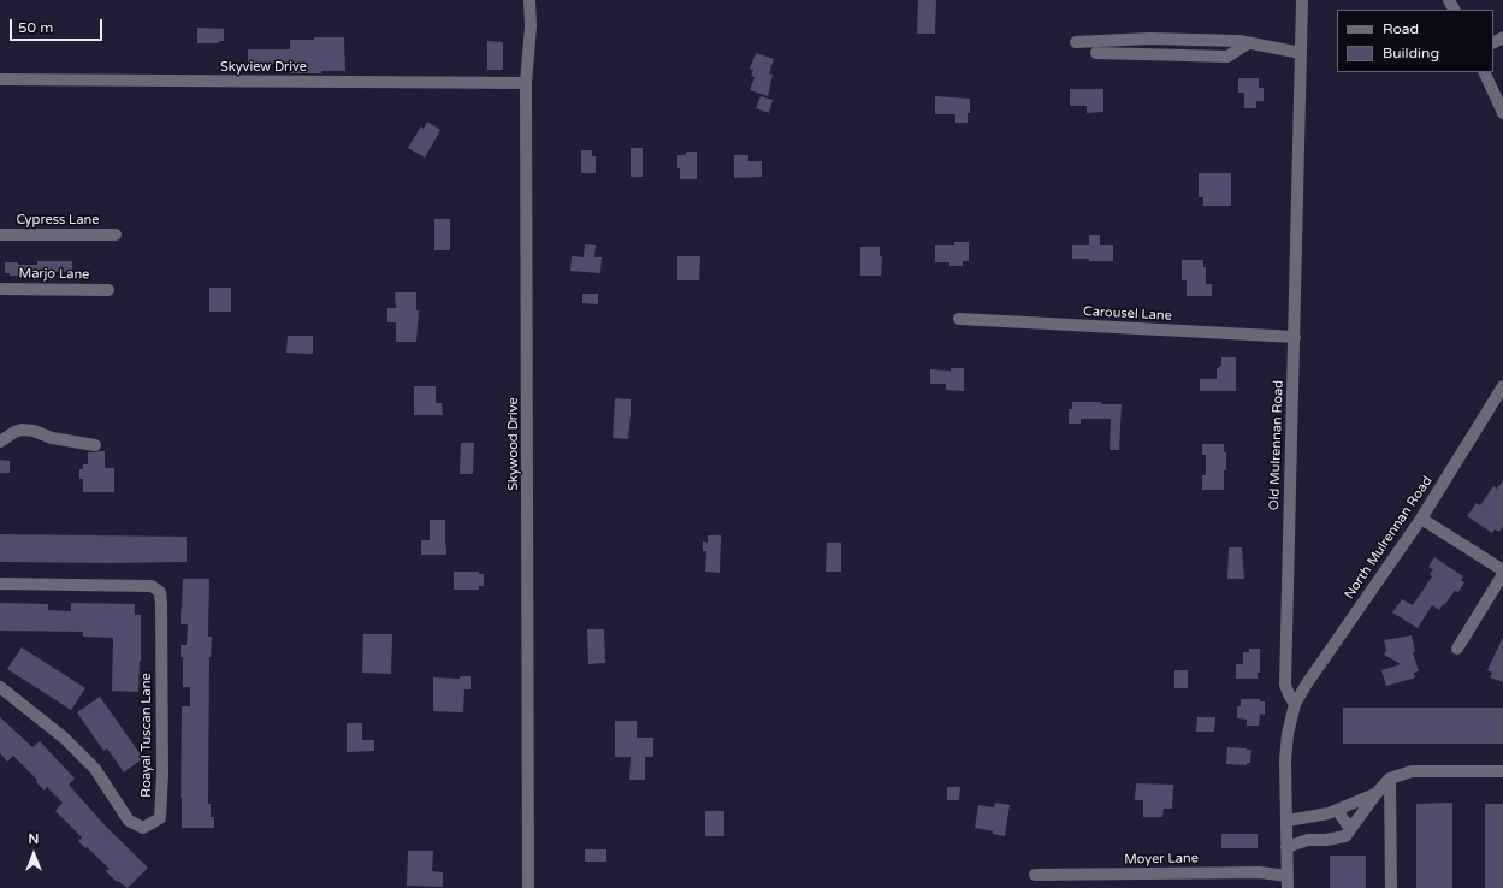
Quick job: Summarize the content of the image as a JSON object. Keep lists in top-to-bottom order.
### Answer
{
  "streets": {
    "street": [
      "Skyview Drive",
      "Cypress Lane",
      "Marjo Lane",
      "Carousel Lane",
      "Skywood Drive",
      "Old Mulrennan Road",
      "North Mulrennan Road",
      "Roayal Tuscan Lane",
      "Moyer Lane"
    ]
  },
  "crossings": [
    ["Skyview Drive", "Skywood Drive"],
    ["Carousel Lane", "Old Mulrennan Road"],
    ["Old Mulrennan Road", "North Mulrennan Road"]
  ],
  "legend": ["Road", "Building"],
  "scale_bar": "50 m",
  "north": "top"
}
